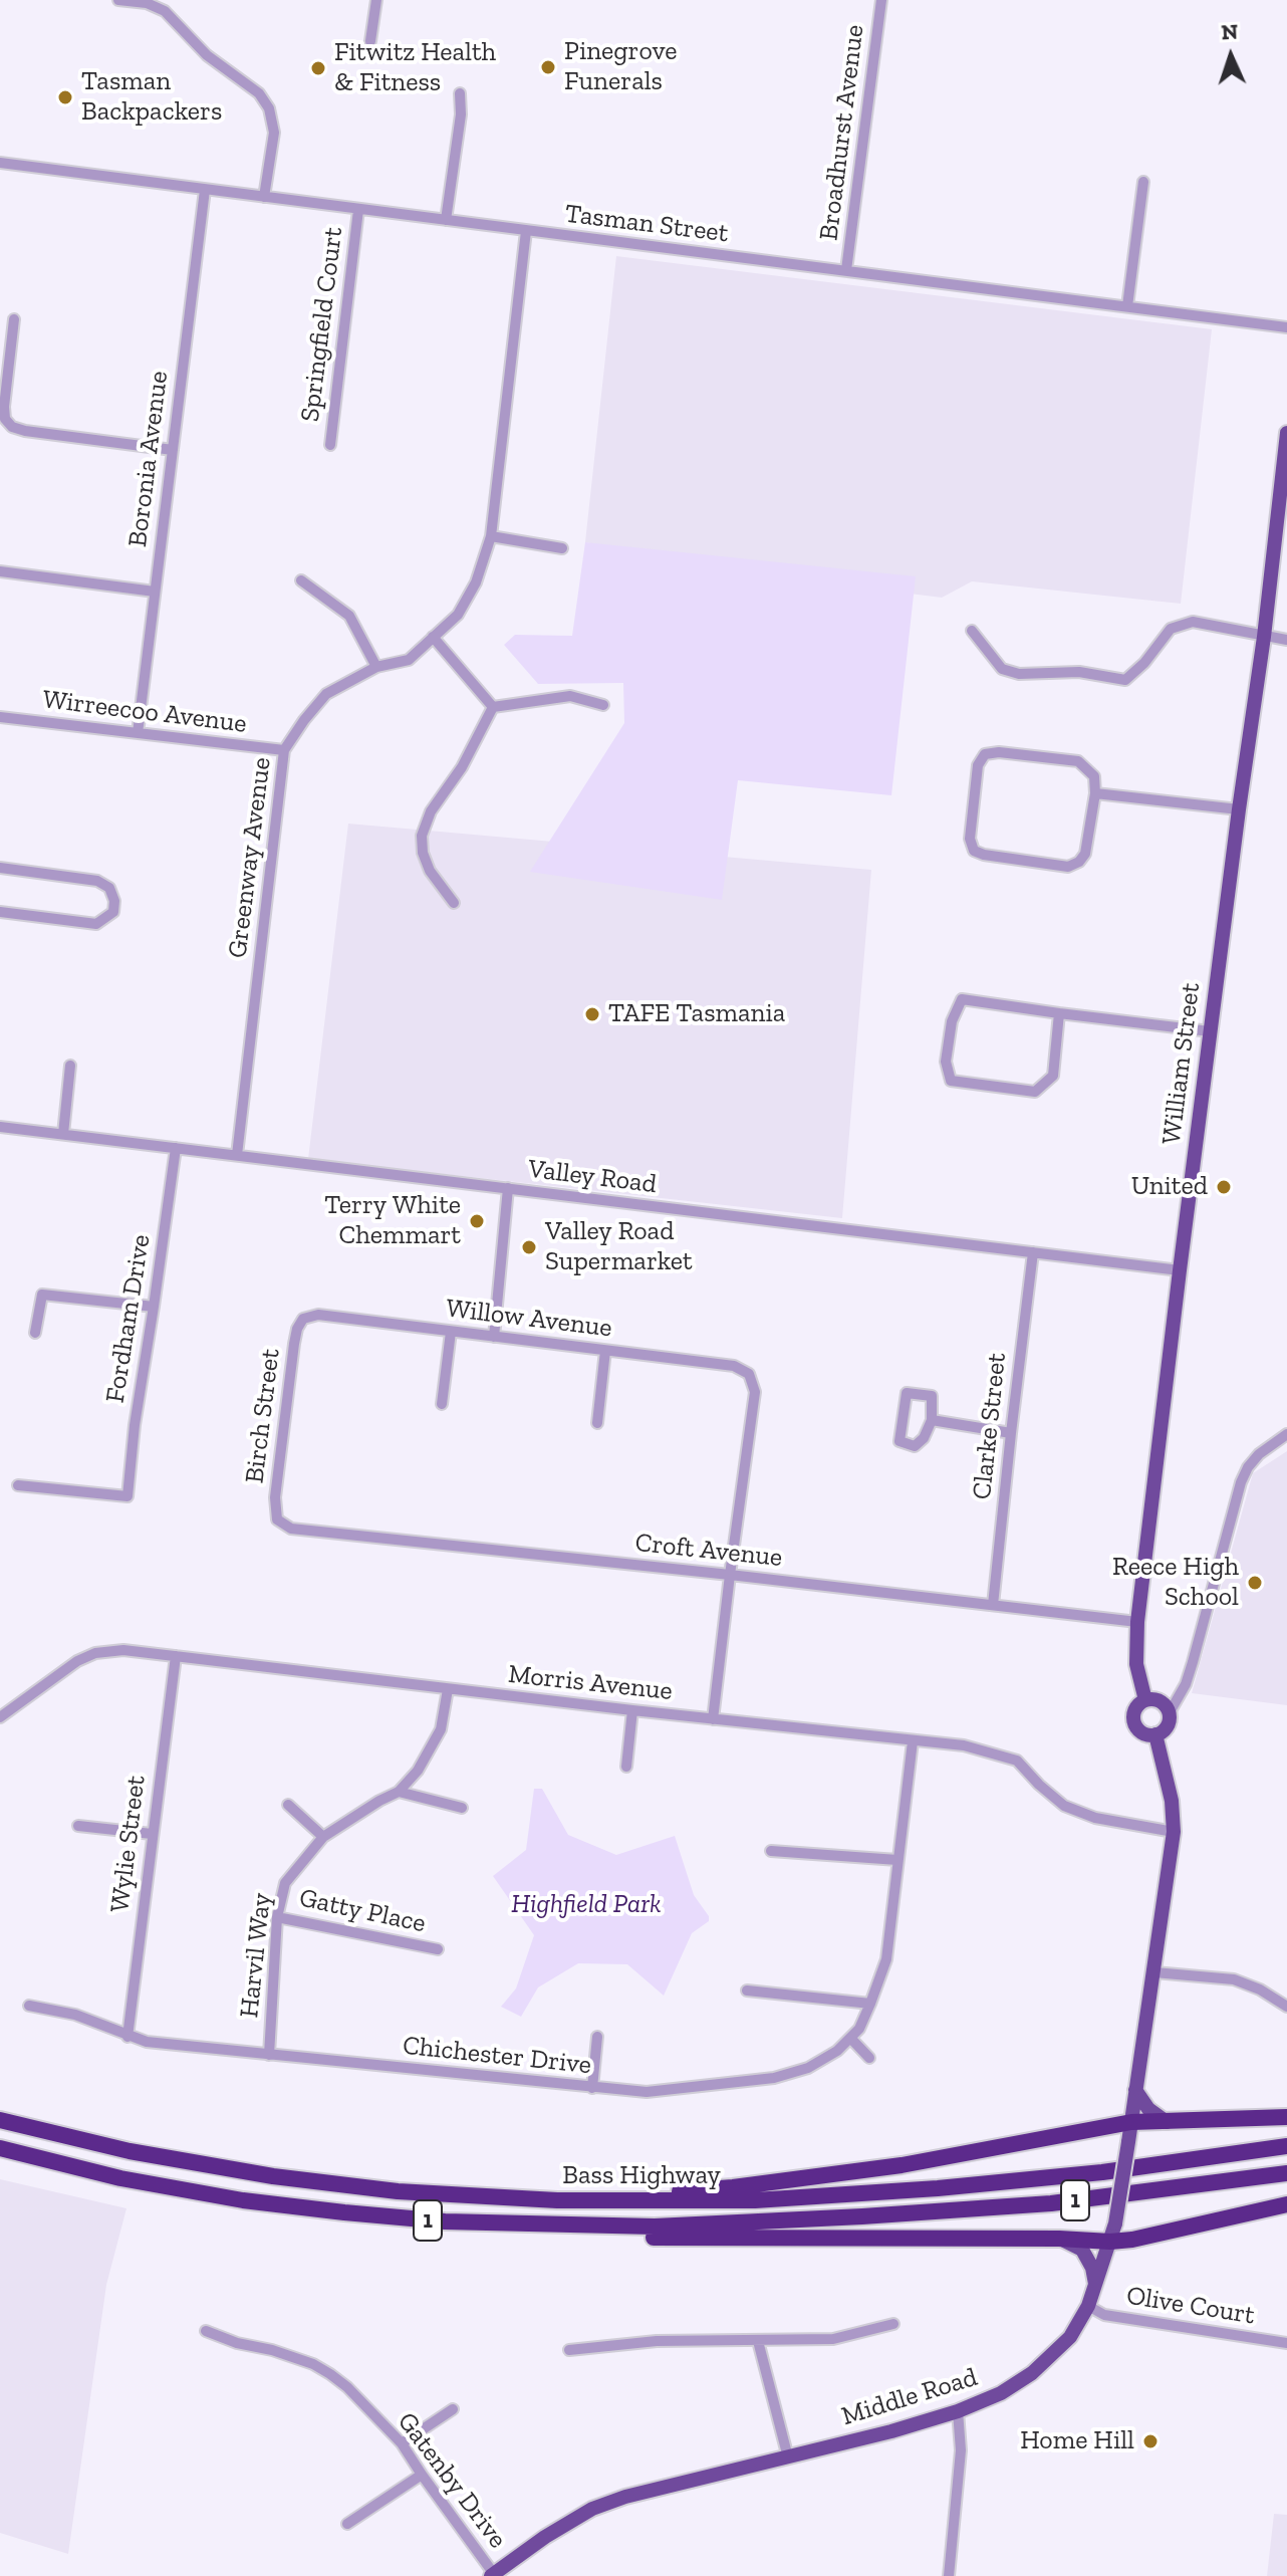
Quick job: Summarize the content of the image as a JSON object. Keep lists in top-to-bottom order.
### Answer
{
  "streets": {
    "highway": ["Bass Highway", "1"],
    "main road": ["William Street", "Middle Road"],
    "street": [
      "Broadhurst Avenue",
      "Tasman Street",
      "Springfield Court",
      "Boronia Avenue",
      "Wirreecoo Avenue",
      "Greenway Avenue",
      "Valley Road",
      "Fordham Drive",
      "Willow Avenue",
      "Birch Street",
      "Clarke Street",
      "Croft Avenue",
      "Morris Avenue",
      "Wylie Street",
      "Gatty Place",
      "Harvil Way",
      "Chichester Drive",
      "Olive Court",
      "Gatenby Drive"
    ]
  },
  "crossings": [
    ["Broadhurst Avenue", "Tasman Street"],
    ["Tasman Street", "Springfield Court"],
    ["Tasman Street", "Boronia Avenue"],
    ["Tasman Street", "Greenway Avenue"],
    ["Boronia Avenue", "Wirreecoo Avenue"],
    ["Wirreecoo Avenue", "Greenway Avenue"],
    ["Greenway Avenue", "Valley Road"],
    ["William Street", "Valley Road"],
    ["William Street", "Croft Avenue"],
    ["William Street", "Middle Road"],
    ["Valley Road", "Fordham Drive"],
    ["Valley Road", "Clarke Street"],
    ["Willow Avenue", "Birch Street"],
    ["Willow Avenue", "Croft Avenue"],
    ["Birch Street", "Croft Avenue"],
    ["Clarke Street", "Croft Avenue"],
    ["Morris Avenue", "Wylie Street"],
    ["Morris Avenue", "Harvil Way"],
    ["Morris Avenue", "Chichester Drive"],
    ["Morris Avenue", "Middle Road"],
    ["Wylie Street", "Chichester Drive"],
    ["Gatty Place", "Harvil Way"],
    ["Harvil Way", "Chichester Drive"],
    ["Olive Court", "Middle Road"],
    ["Middle Road", "Gatenby Drive"]
  ],
  "parks": ["Highfield Park"],
  "places": [
    "Pinegrove Funerals",
    "Fitwitz Health & Fitness",
    "Tasman Backpackers",
    "TAFE Tasmania",
    "United",
    "Terry White Chemmart",
    "Valley Road Supermarket",
    "Reece High School",
    "Home Hill"
  ],
  "north": "top"
}
